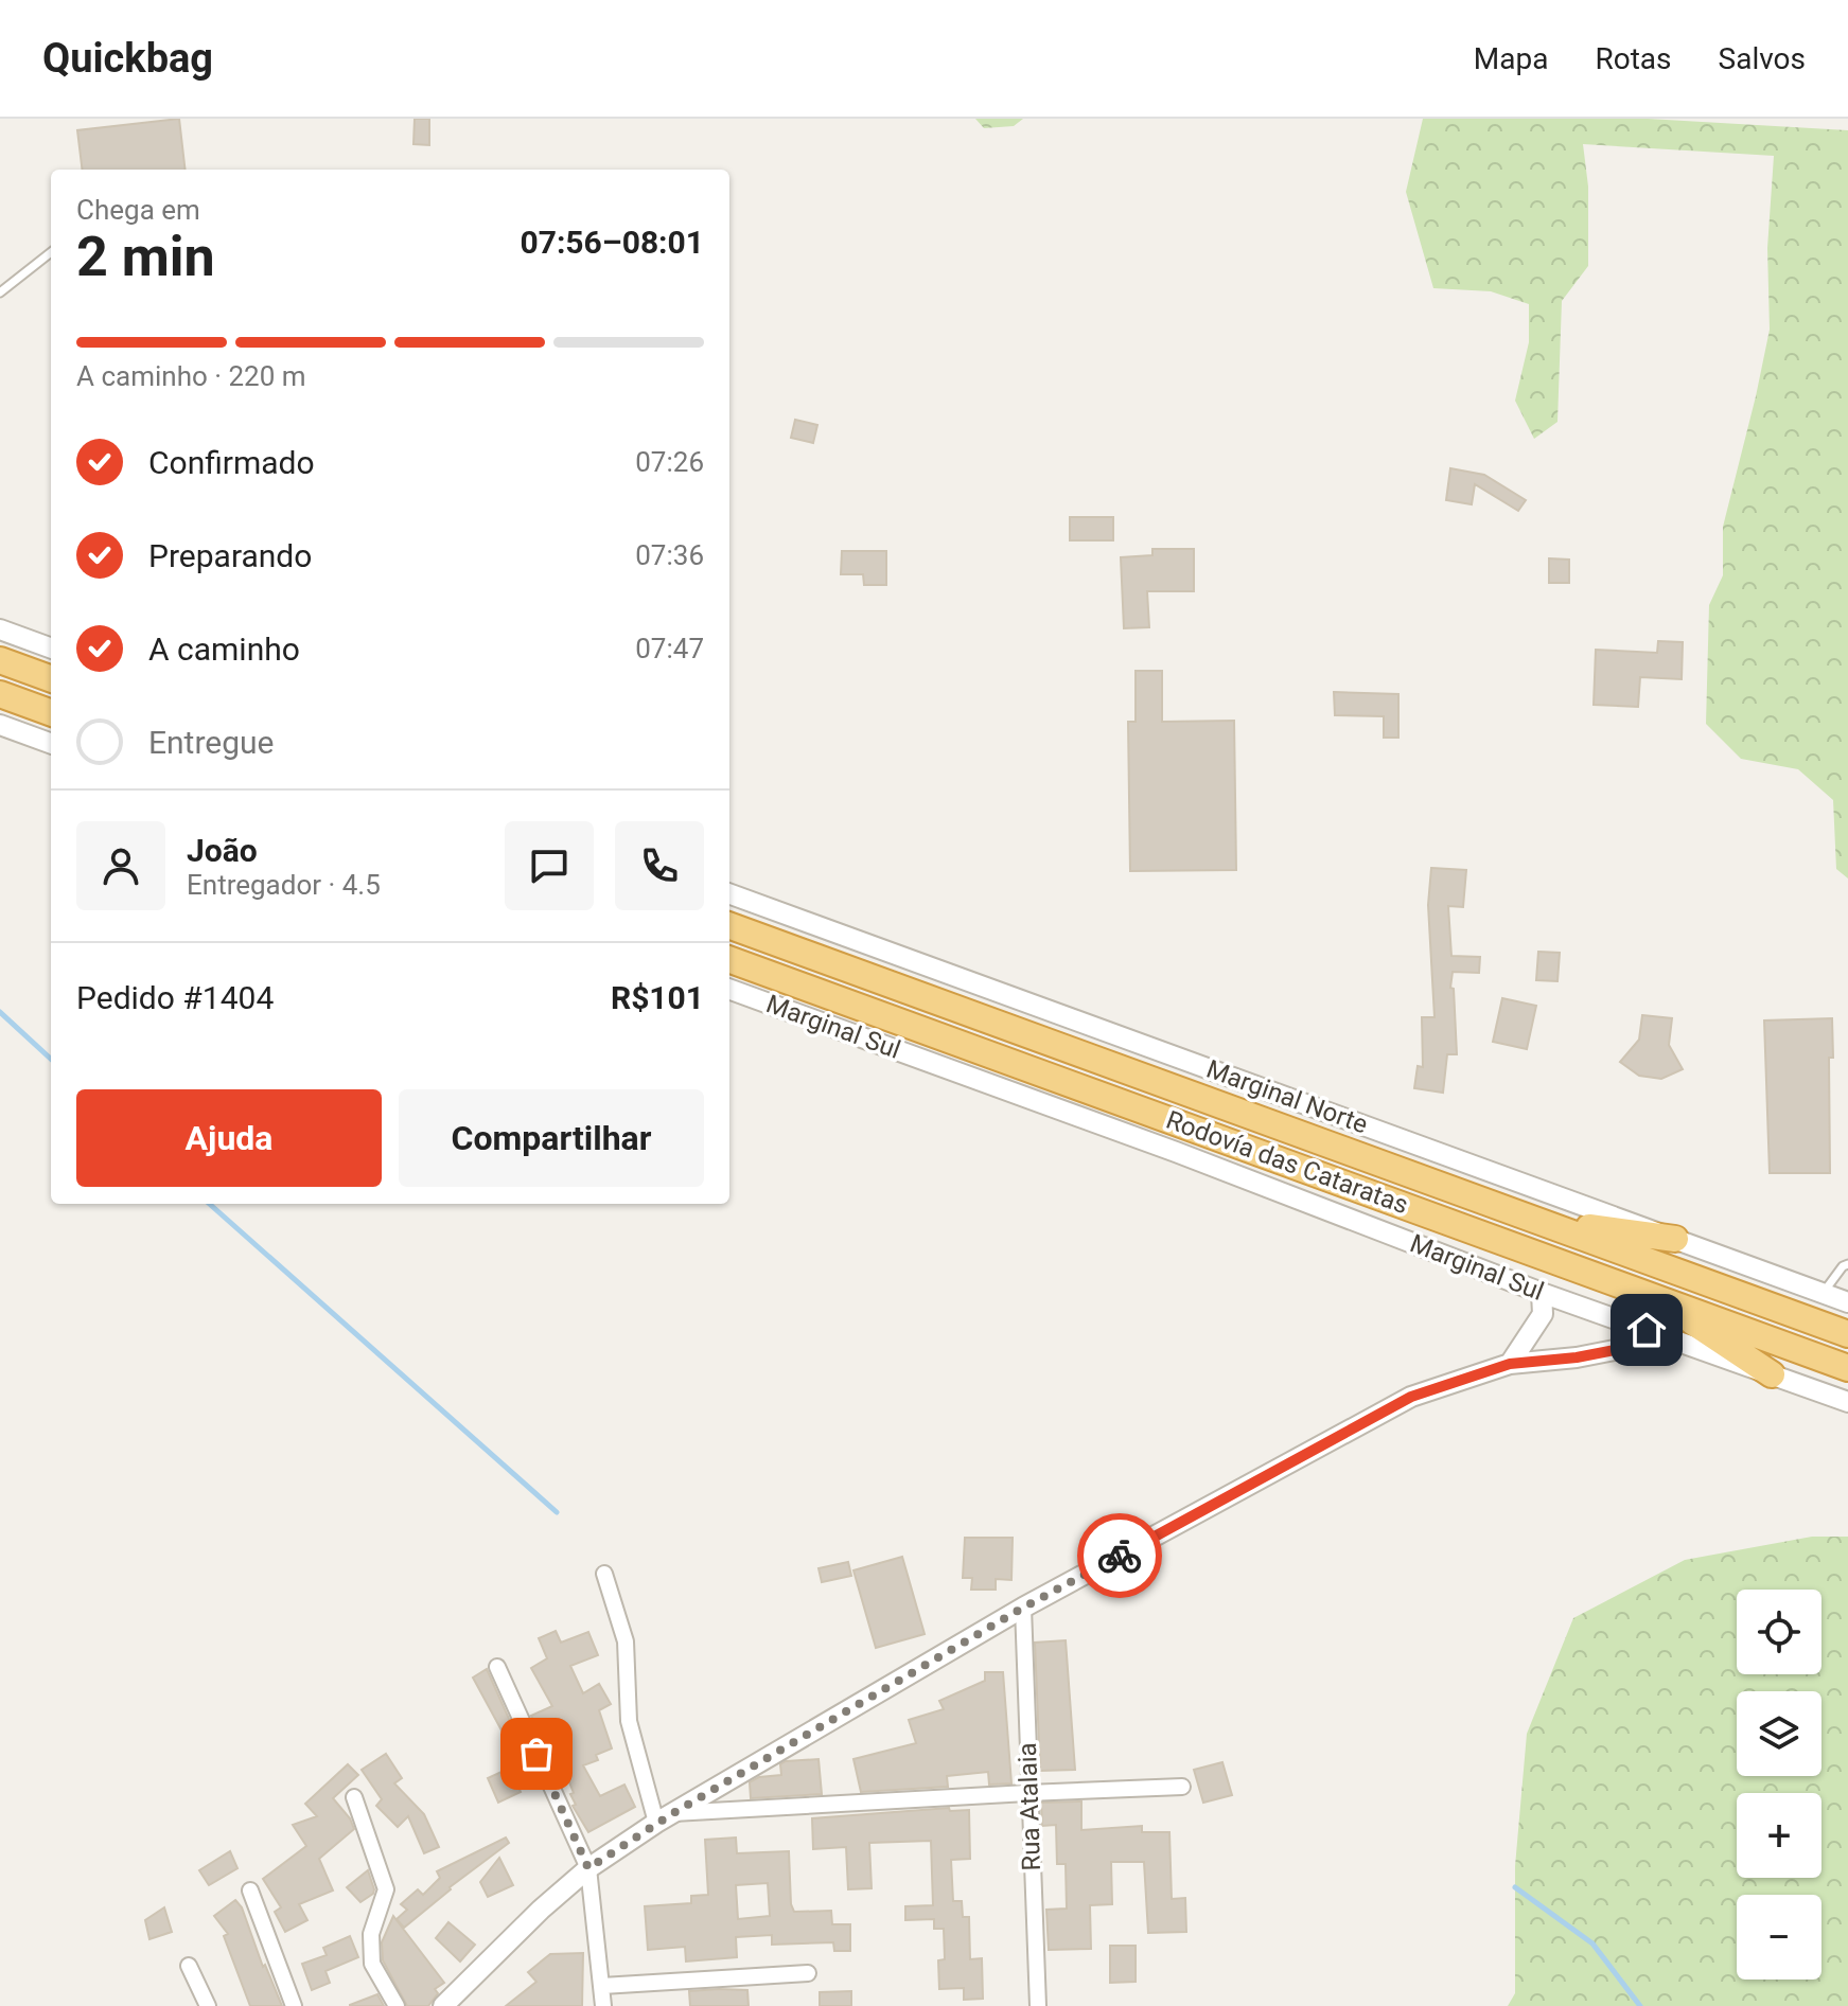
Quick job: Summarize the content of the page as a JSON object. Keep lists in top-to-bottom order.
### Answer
{
  "streets": {
    "highway": ["Rodovía das Cataratas"],
    "street": ["Marginal Sul", "Marginal Norte", "Rua Atalaia"]
  },
  "page": {
    "header": "Quickbag",
    "nav": ["Mapa", "Rotas", "Salvos"],
    "heading": ["2 min", "Chega em", "07:56–08:01"],
    "panel": [
      "João",
      "Entregador · 4.5",
      "Pedido #1404",
      "R$101"
    ],
    "bar": "A caminho · 220 m",
    "list": [
      ["Confirmado", "07:26"],
      ["Preparando", "07:36"],
      ["A caminho", "07:47"],
      "Entregue"
    ],
    "buttons": ["Ajuda", "Compartilhar"],
    "map_buttons": ["+", "−"]
  }
}
